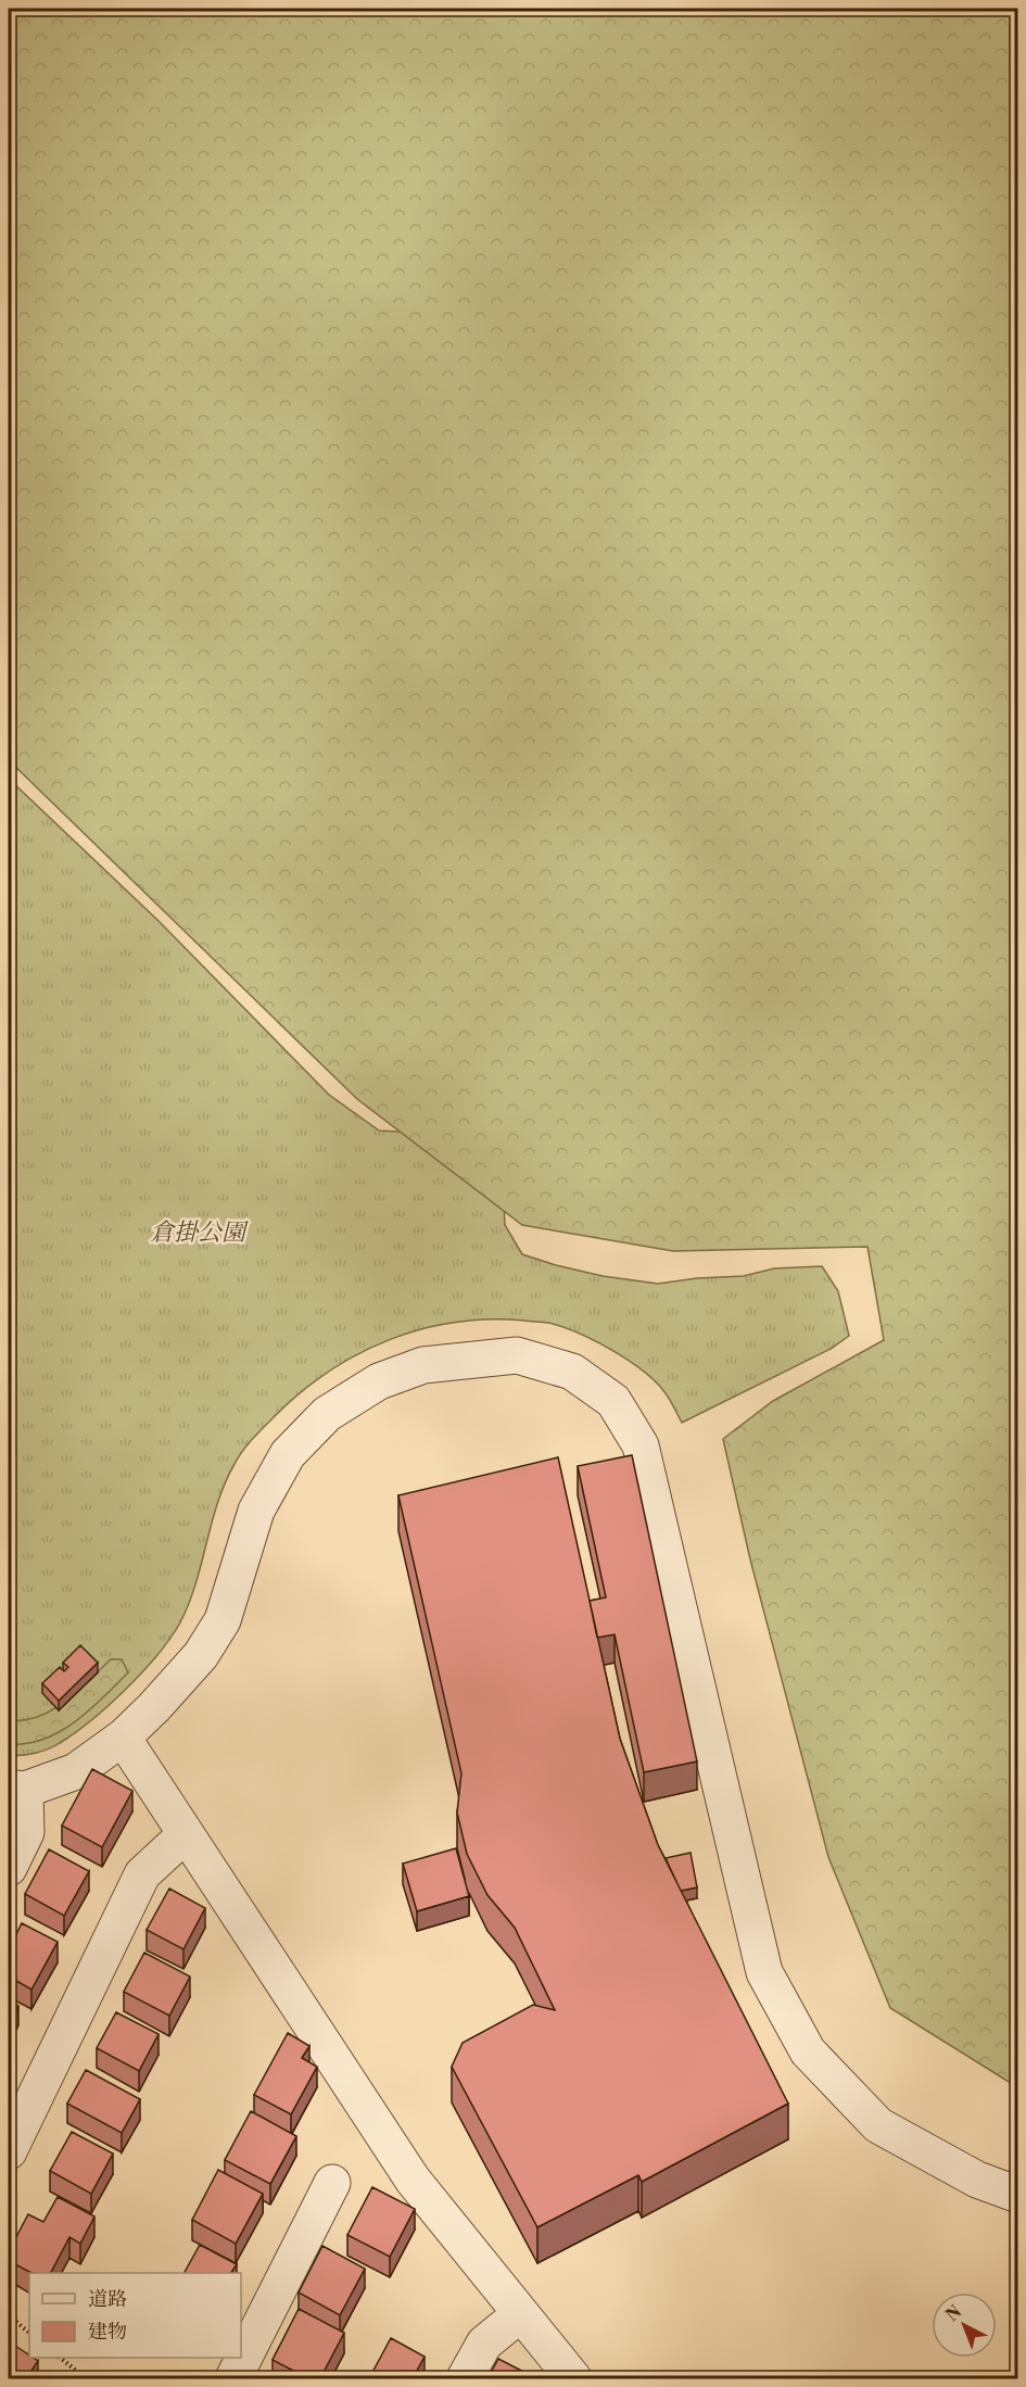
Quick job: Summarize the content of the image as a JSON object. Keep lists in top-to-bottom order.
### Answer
{
  "parks": ["倉掛公園"],
  "legend": ["道路", "建物"],
  "north": "top left"
}
